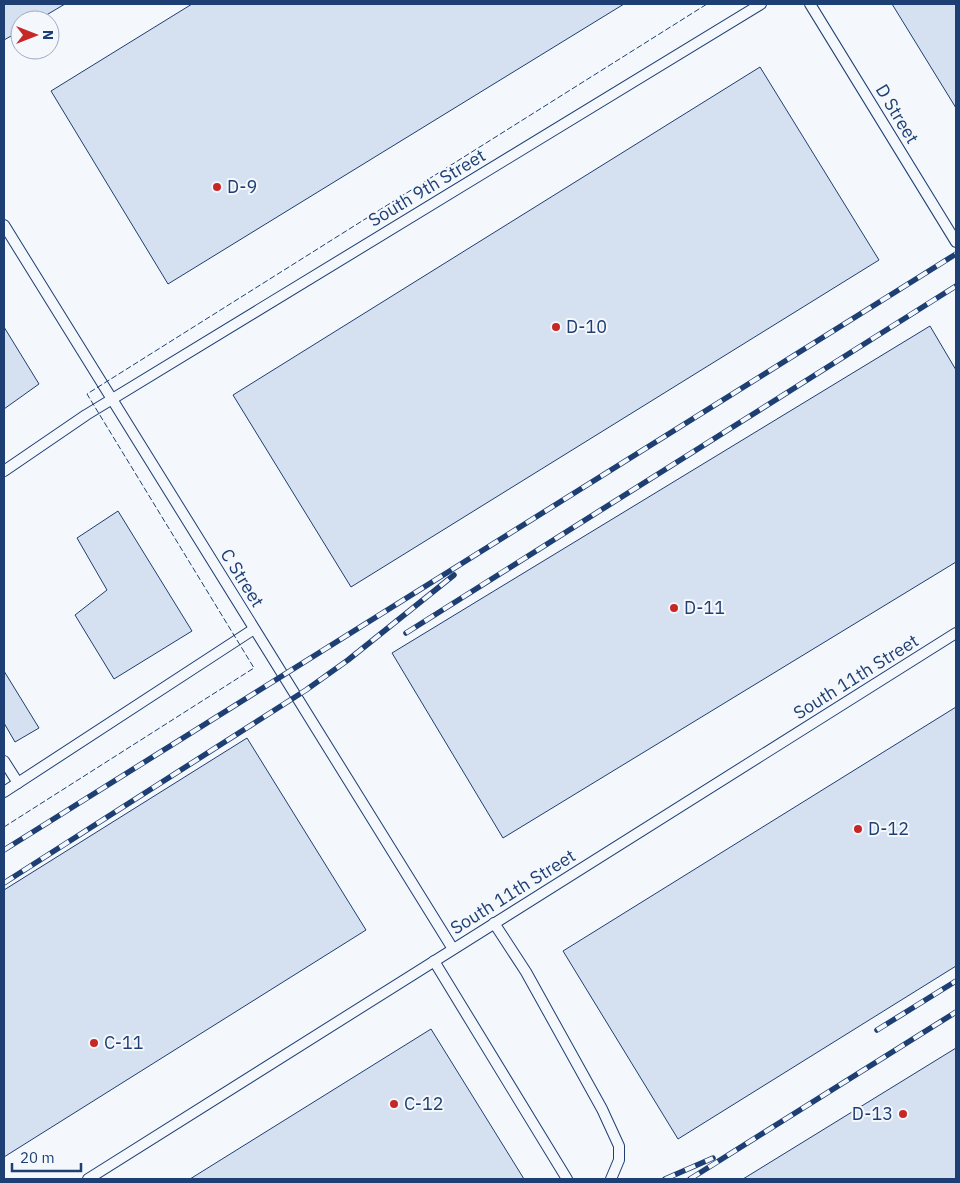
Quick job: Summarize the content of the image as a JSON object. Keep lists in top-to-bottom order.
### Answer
{
  "streets": {
    "lane": [
      "D Street",
      "South 9th Street",
      "C Street",
      "South 11th Street"
    ]
  },
  "crossings": [
    ["South 9th Street", "C Street"],
    ["C Street", "South 11th Street"]
  ],
  "places": [
    "D-9",
    "D-10",
    "D-11",
    "D-12",
    "C-11",
    "C-12",
    "D-13"
  ],
  "scale_bar": "20 m",
  "north": "right"
}
